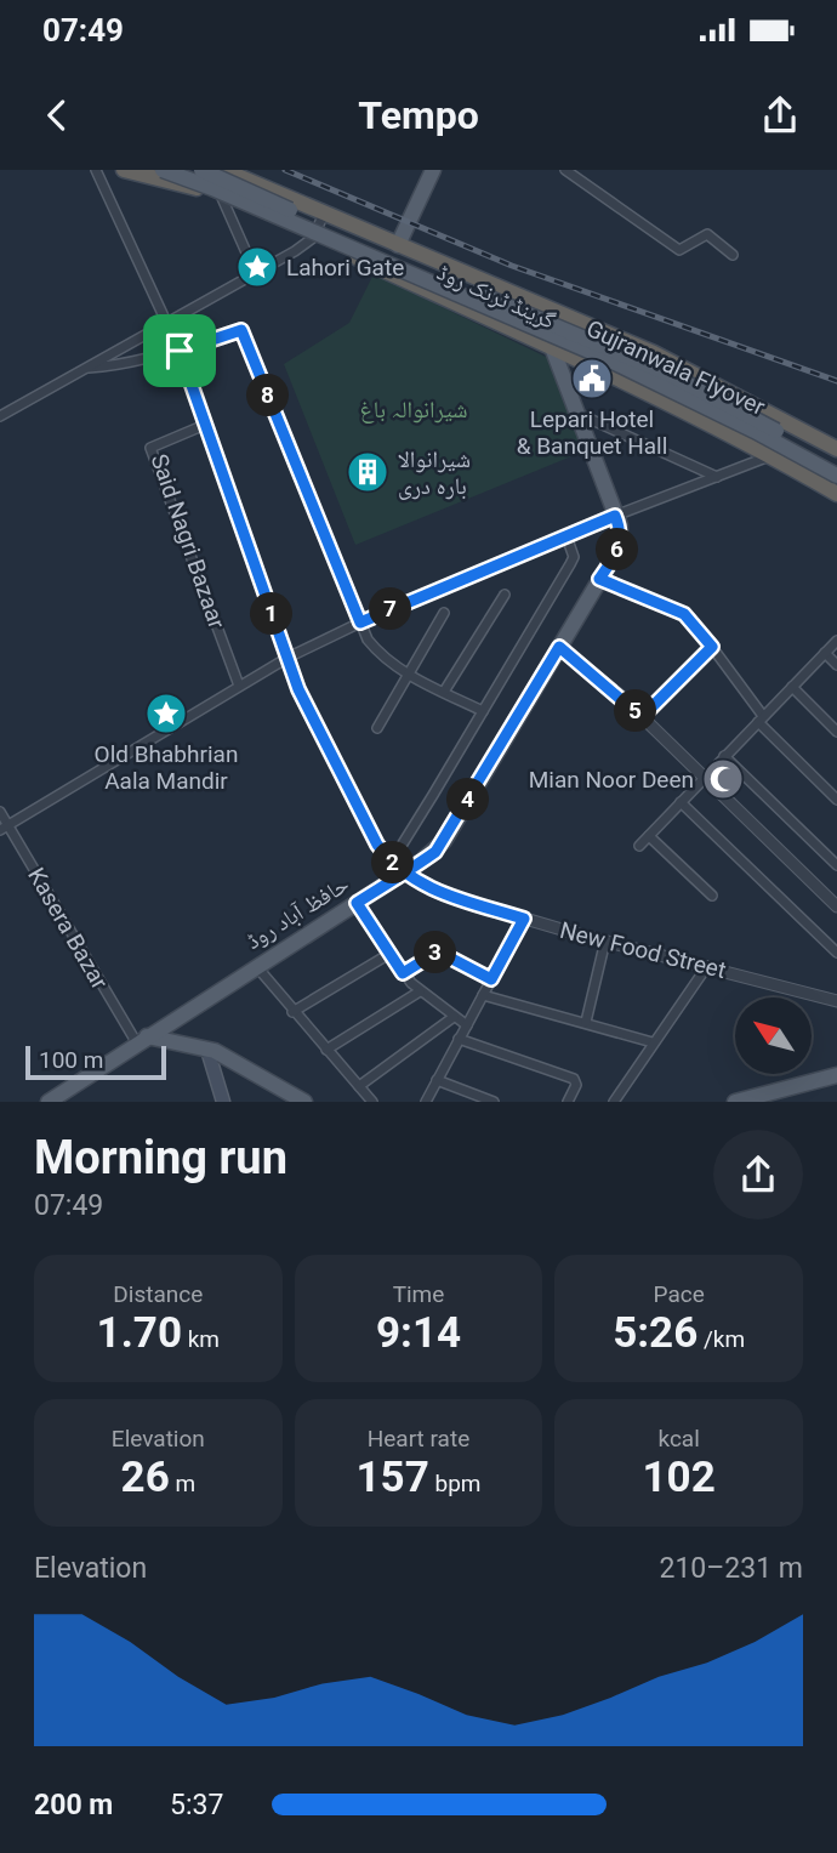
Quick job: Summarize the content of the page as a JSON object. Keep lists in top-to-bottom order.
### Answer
{
  "streets": {
    "highway": ["گرینڈ ٹرنک روڈ"],
    "main road": ["Gujranwala Flyover", "حافظ آباد روڈ"],
    "street": ["Said Nagri Bazaar", "Kasera Bazar", "New Food Street"]
  },
  "crossings": [
    ["گرینڈ ٹرنک روڈ", "حافظ آباد روڈ"],
    ["حافظ آباد روڈ", "Kasera Bazar"],
    ["حافظ آباد روڈ", "New Food Street"]
  ],
  "parks": ["شیرانوالہ باغ"],
  "places": {
    "place": ["Lahori Gate", "Old Bhabhrian Aala Mandir"],
    "public building": ["Lepari Hotel & Banquet Hall"],
    "building": ["شیرانوالا بارہ دری"],
    "mosque": ["Mian Noor Deen"]
  },
  "scale_bar": "100 m",
  "north": "top left",
  "page": {
    "status": "07:49",
    "header": "Tempo",
    "pins": [
      "8",
      "6",
      "7",
      "1",
      "5",
      "4",
      "2",
      "3"
    ],
    "scale": "100 m",
    "heading": ["Morning run", "07:49"],
    "stats": [
      ["Distance", "1.70 km"],
      ["Time", "9:14"],
      ["Pace", "5:26 /km"],
      ["Elevation", "26 m"],
      ["Heart rate", "157 bpm"],
      ["kcal", "102"]
    ],
    "chart": ["Elevation", "210–231 m"],
    "list": [
      {
        "name": "200 m",
        "note": "5:37"
      }
    ]
  }
}
